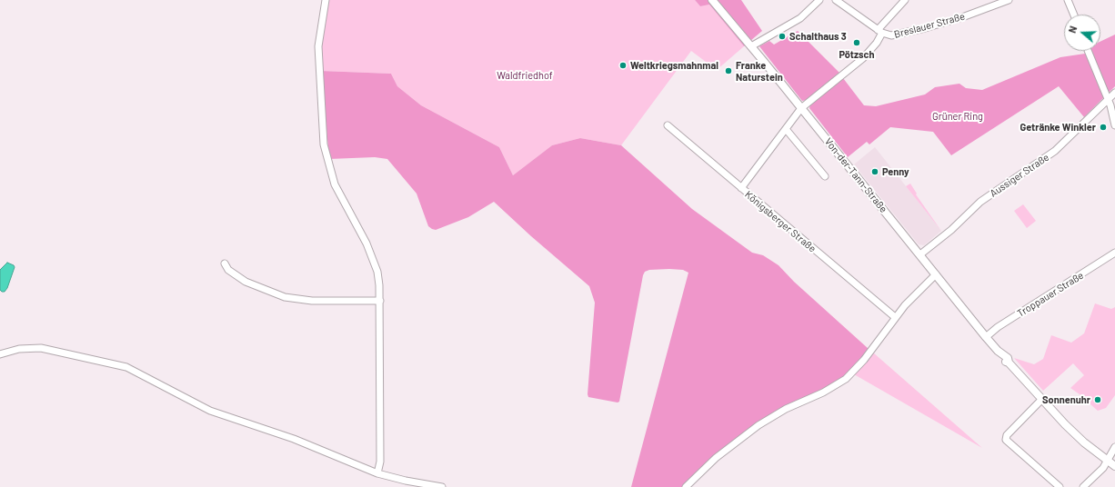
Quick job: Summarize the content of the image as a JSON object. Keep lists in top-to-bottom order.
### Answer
{
  "streets": {
    "street": [
      "Breslauer Straße",
      "Von-der-Tann-Straße",
      "Aussiger Straße",
      "Königsberger Straße",
      "Troppauer Straße"
    ]
  },
  "crossings": [
    ["Von-der-Tann-Straße", "Aussiger Straße"],
    ["Von-der-Tann-Straße", "Troppauer Straße"]
  ],
  "parks": ["Waldfriedhof", "Grüner Ring"],
  "places": [
    "Schalthaus 3",
    "Pötzsch",
    "Weltkriegsmahnmal",
    "Franke Naturstein",
    "Getränke Winkler",
    "Penny",
    "Sonnenuhr"
  ],
  "north": "left"
}
